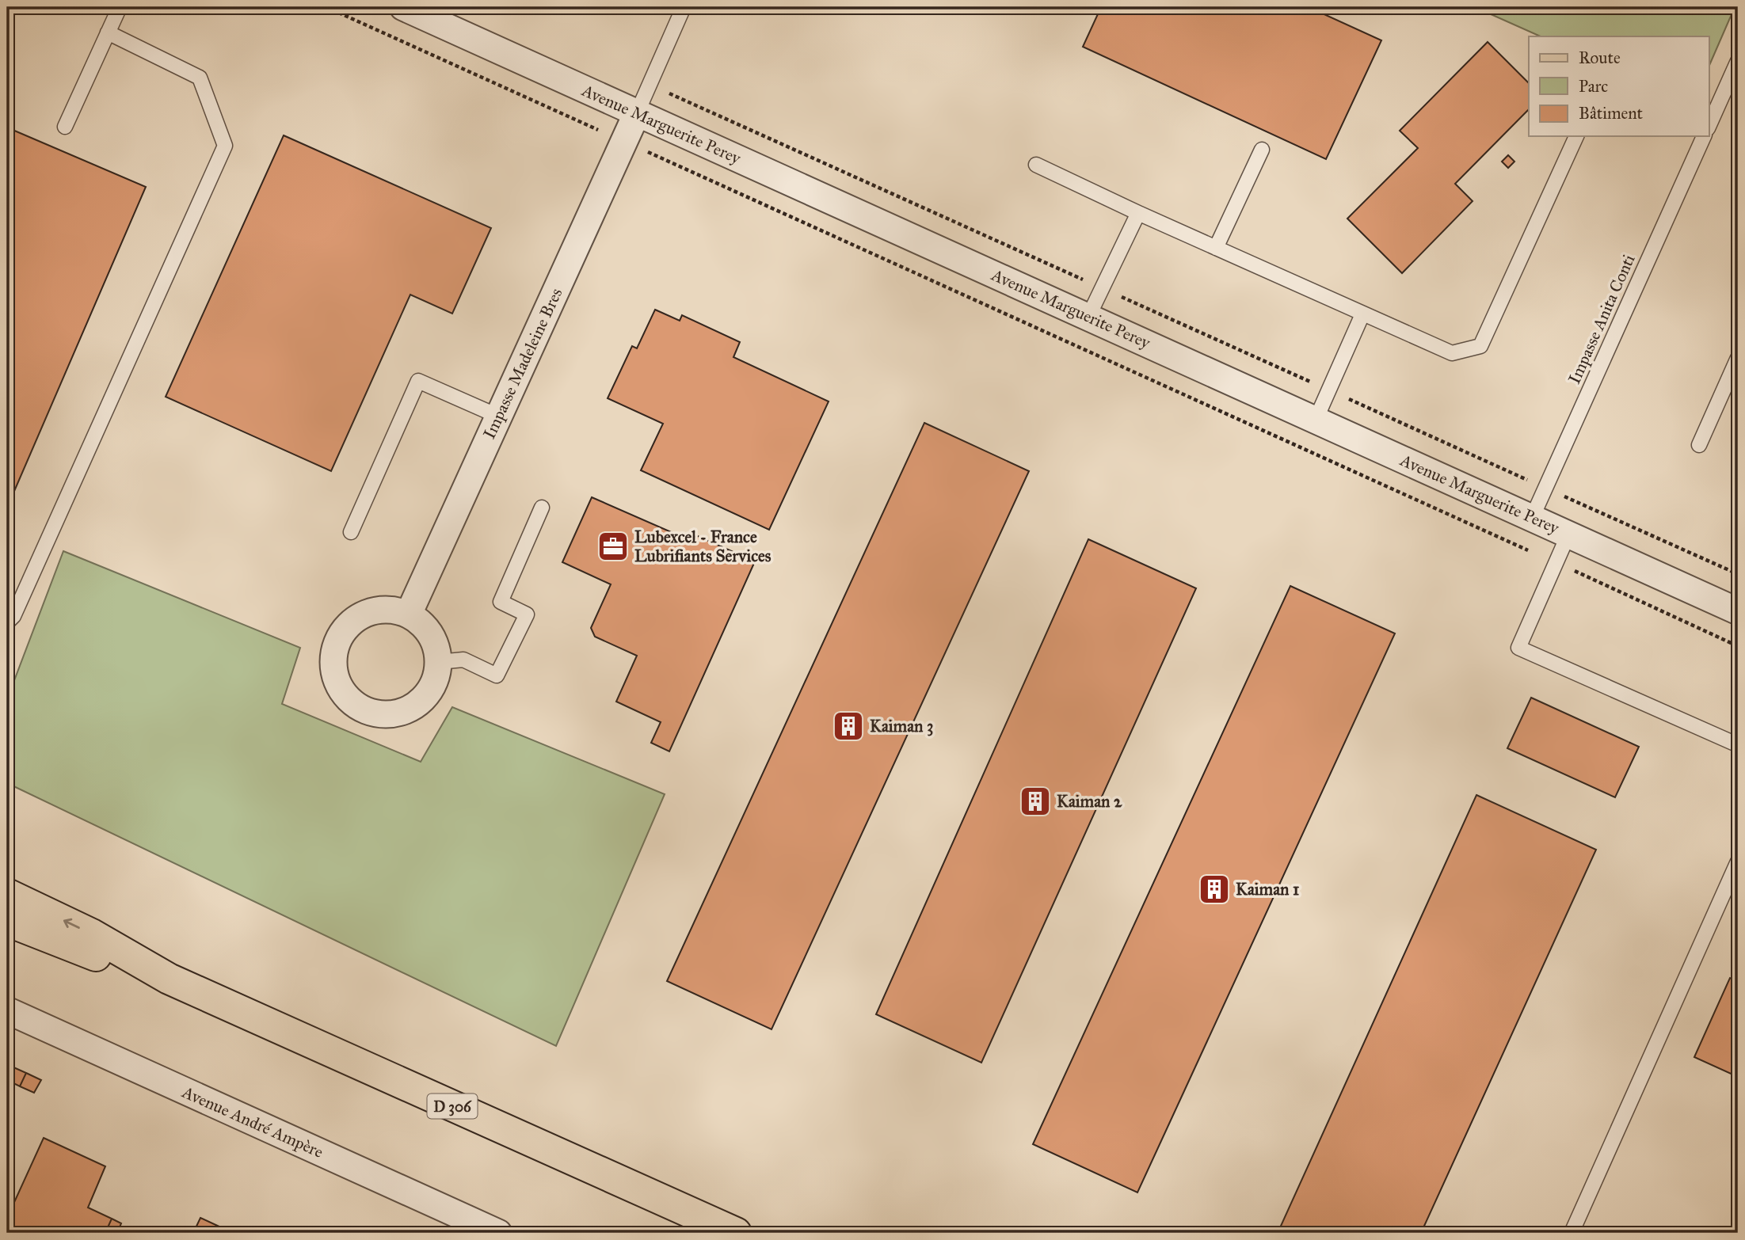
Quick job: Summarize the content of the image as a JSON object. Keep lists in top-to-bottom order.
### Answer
{
  "streets": {
    "main road": ["D 306"],
    "street": ["Avenue Marguerite Perey", "Impasse Madeleine Bres", "Avenue André Ampère"],
    "lane": ["Impasse Anita Conti"]
  },
  "crossings": [
    ["Avenue Marguerite Perey", "Impasse Anita Conti"],
    ["Avenue Marguerite Perey", "Impasse Madeleine Bres"]
  ],
  "places": {
    "office": ["Lubexcel - France Lubrifiants Services"],
    "building": ["Kaiman 3", "Kaiman 2", "Kaiman 1"]
  },
  "legend": ["Route", "Parc", "Bâtiment"]
}
